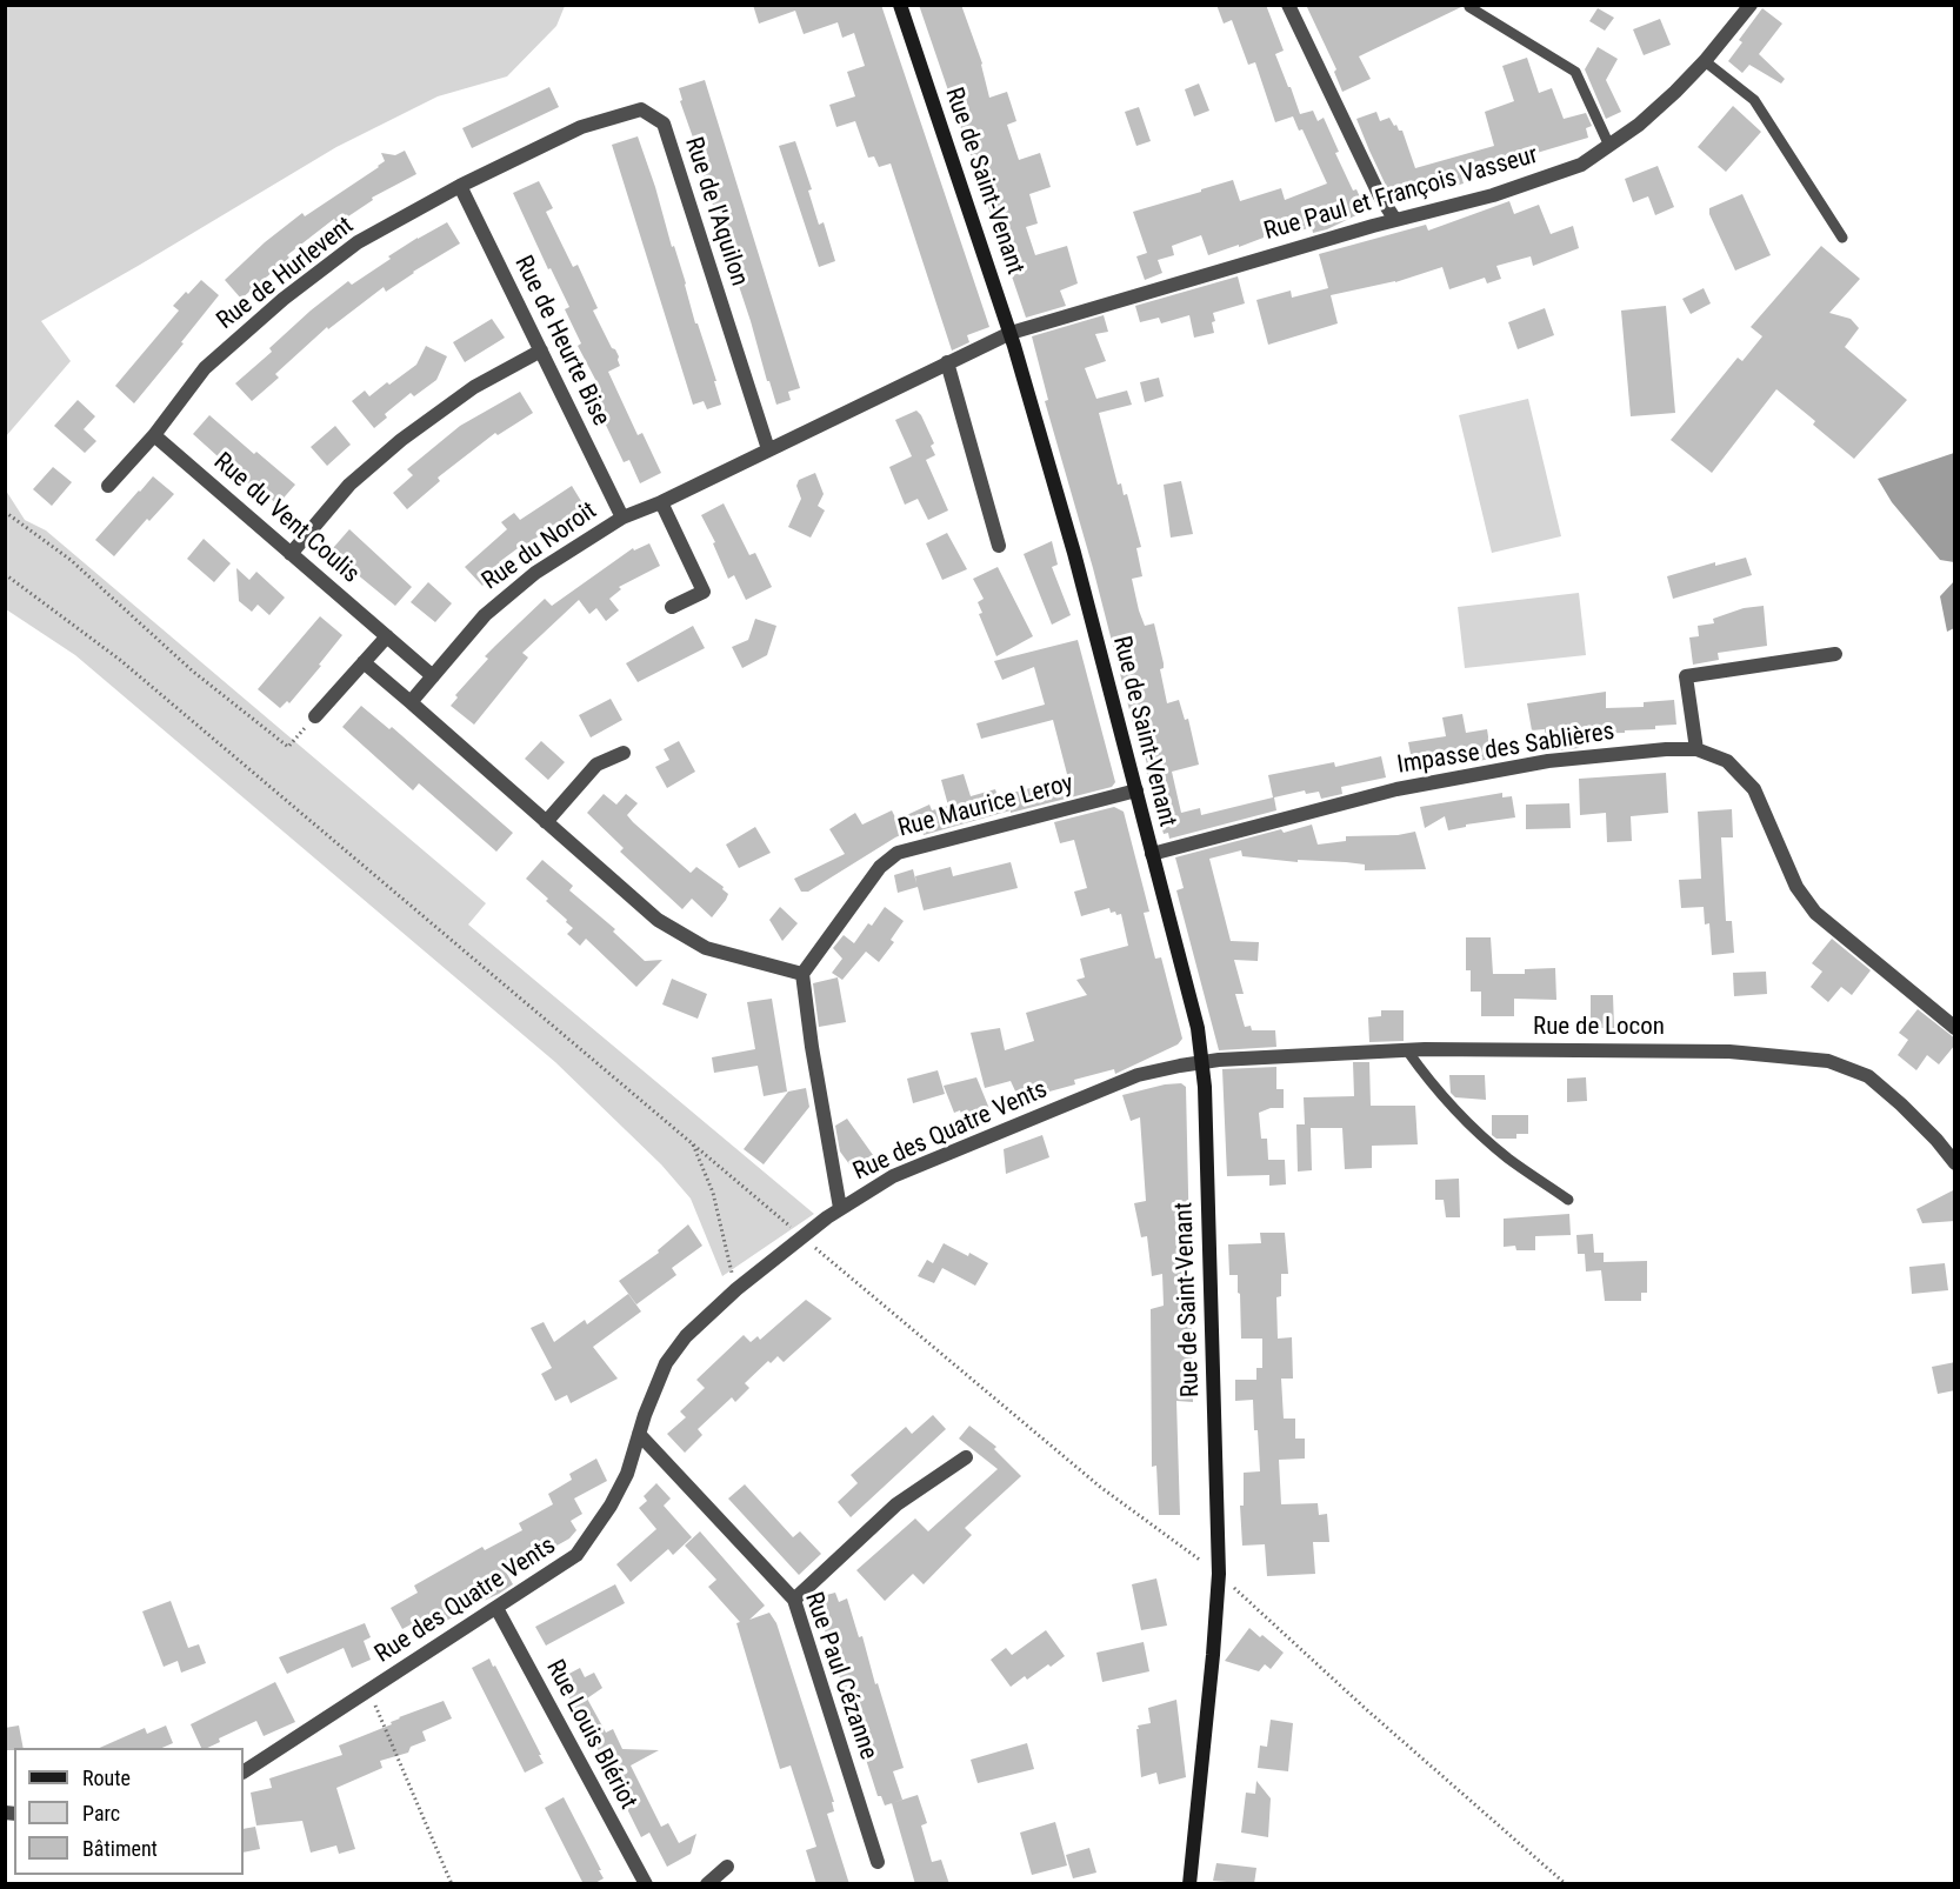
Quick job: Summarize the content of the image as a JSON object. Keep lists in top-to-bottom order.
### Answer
{
  "streets": {
    "main road": ["Rue de Saint-Venant"],
    "street": [
      "Rue Paul et François Vasseur",
      "Rue de l'Aquilon",
      "Rue de Hurlevent",
      "Rue de Heurte Bise",
      "Rue du Vent Coulis",
      "Rue du Noroit",
      "Impasse des Sablières",
      "Rue Maurice Leroy",
      "Rue de Locon",
      "Rue des Quatre Vents",
      "Rue Paul Cézanne",
      "Rue Louis Blériot"
    ]
  },
  "crossings": [
    ["Rue de Saint-Venant", "Rue Paul et François Vasseur"],
    ["Rue de Saint-Venant", "Rue du Noroit"],
    ["Rue de Saint-Venant", "Impasse des Sablières"],
    ["Rue de Saint-Venant", "Rue Maurice Leroy"],
    ["Rue de Saint-Venant", "Rue de Locon"],
    ["Rue de Saint-Venant", "Rue des Quatre Vents"],
    ["Rue Paul et François Vasseur", "Rue du Noroit"],
    ["Rue de l'Aquilon", "Rue de Hurlevent"],
    ["Rue de l'Aquilon", "Rue du Noroit"],
    ["Rue de Hurlevent", "Rue de Heurte Bise"],
    ["Rue de Hurlevent", "Rue du Vent Coulis"],
    ["Rue de Heurte Bise", "Rue du Noroit"],
    ["Rue du Vent Coulis", "Rue du Noroit"],
    ["Rue de Locon", "Rue des Quatre Vents"],
    ["Rue des Quatre Vents", "Rue Paul Cézanne"],
    ["Rue des Quatre Vents", "Rue Louis Blériot"]
  ],
  "legend": ["Route", "Parc", "Bâtiment"]
}
